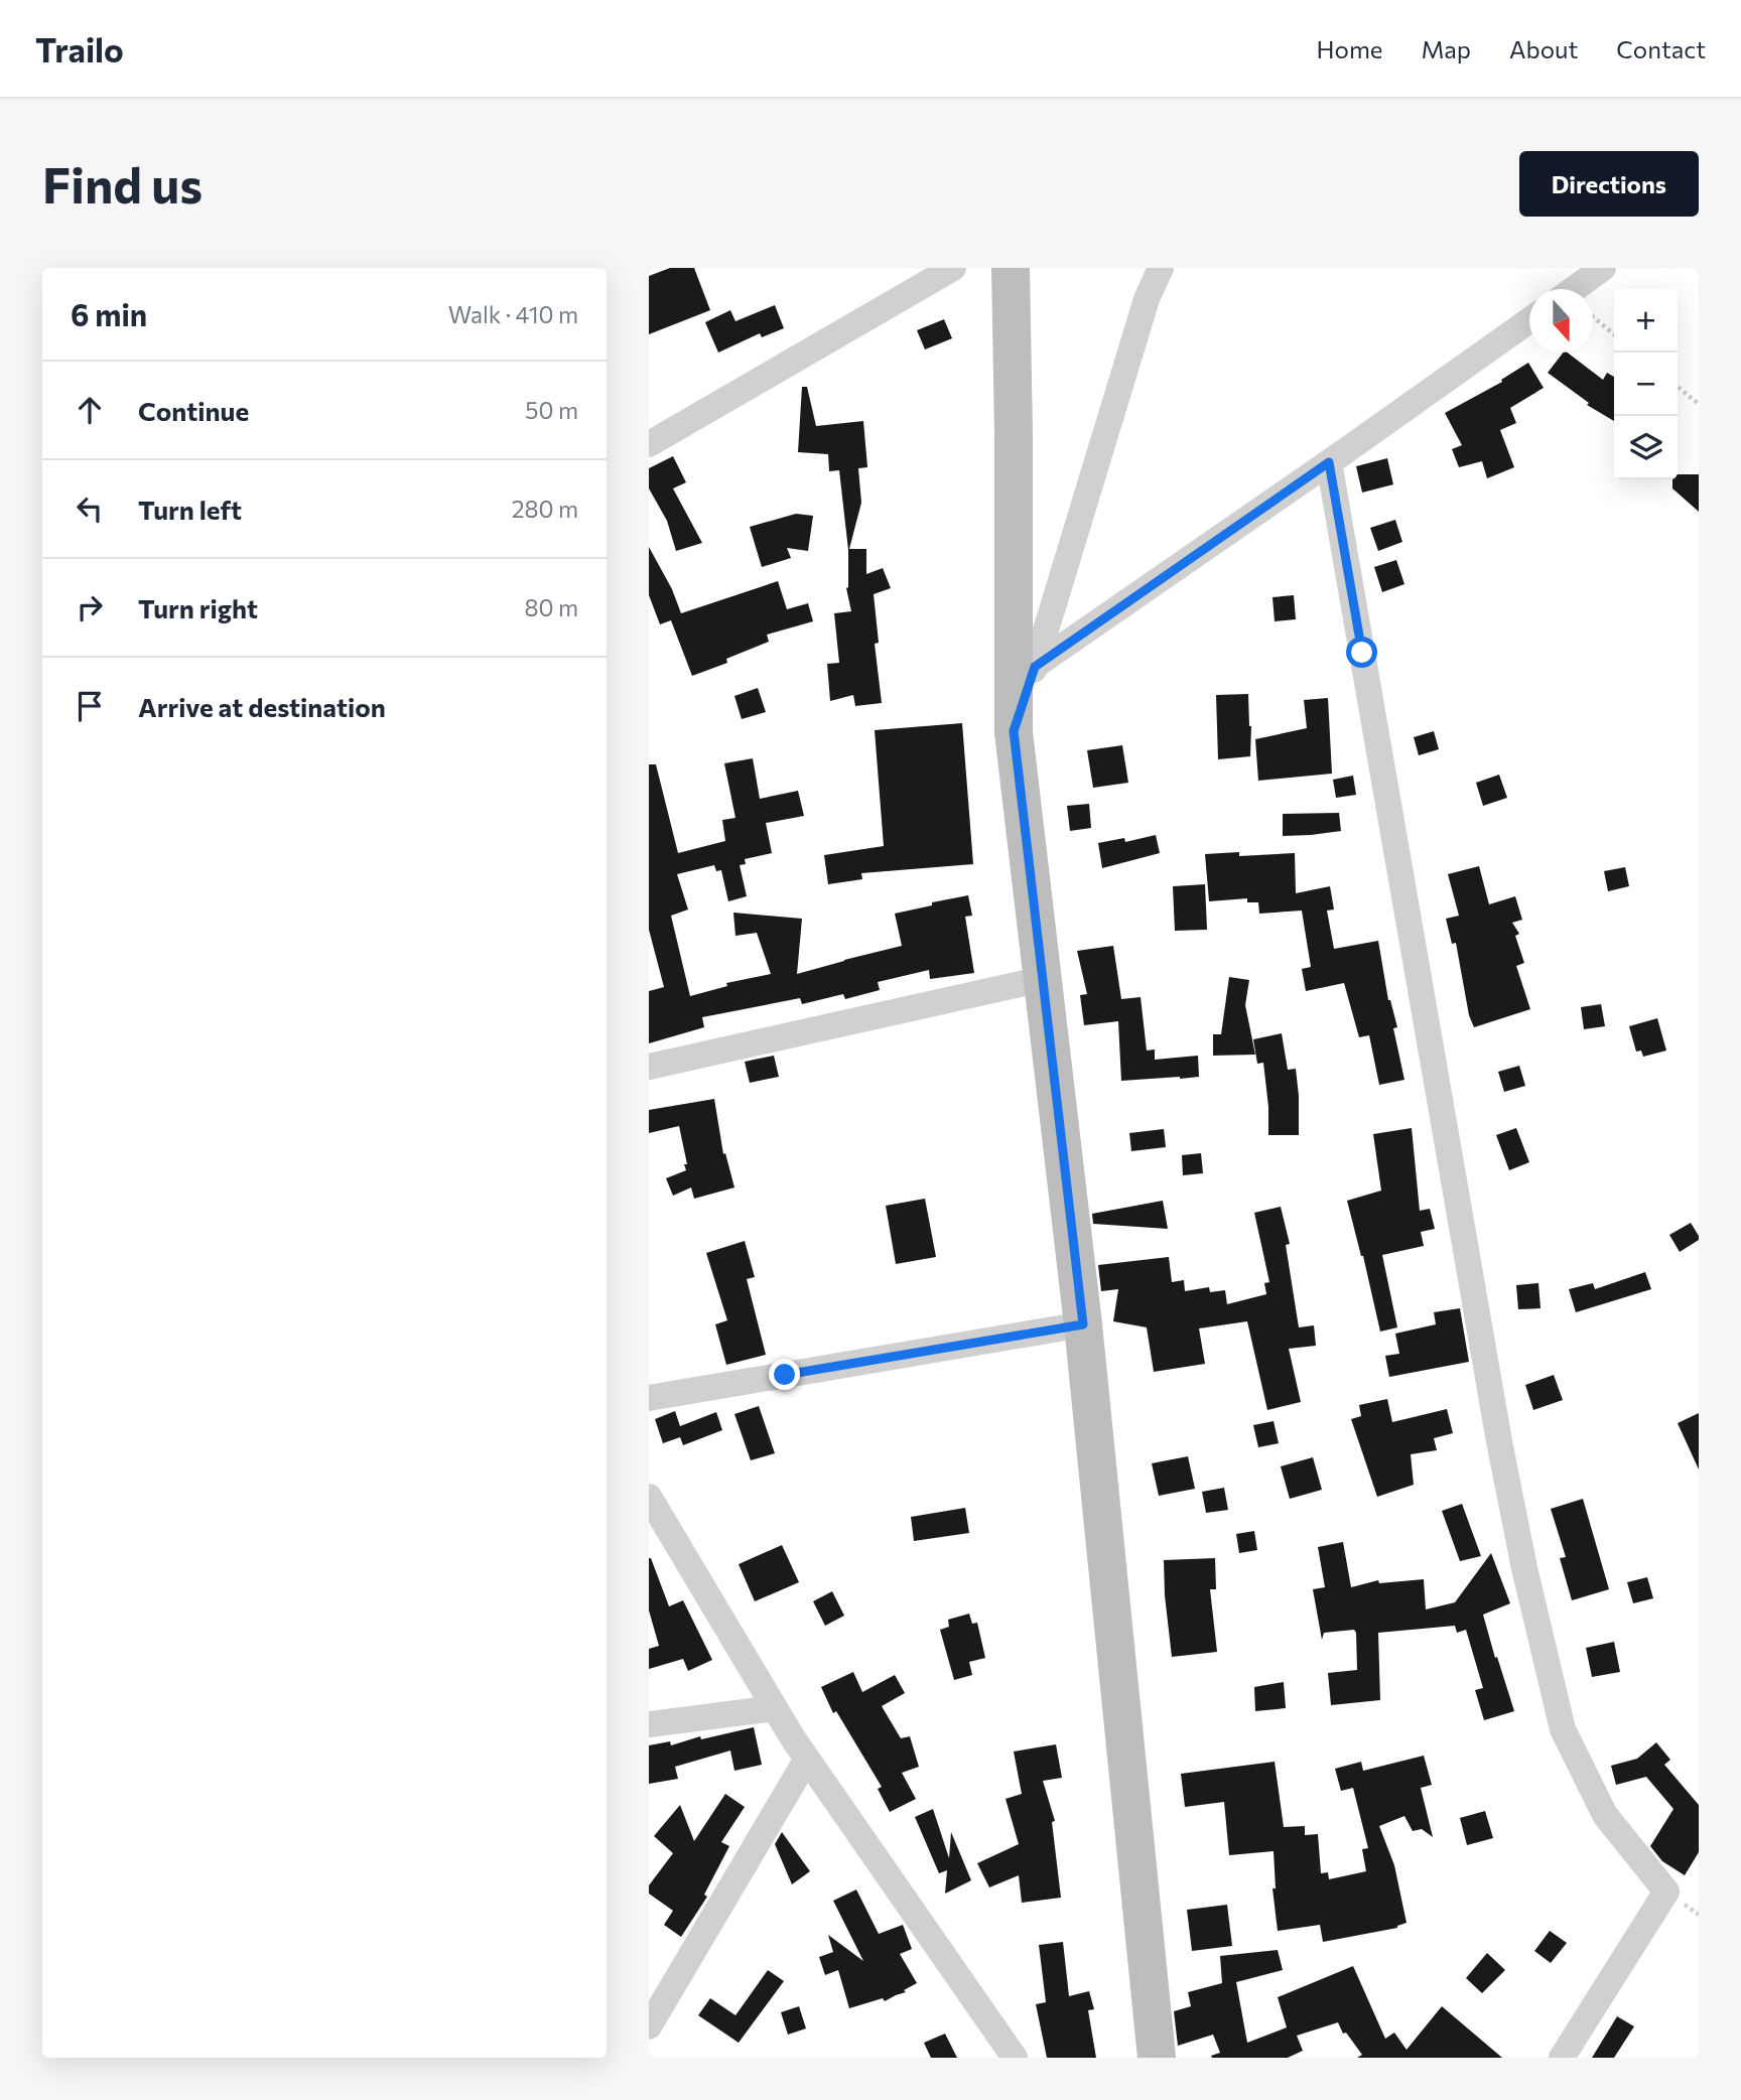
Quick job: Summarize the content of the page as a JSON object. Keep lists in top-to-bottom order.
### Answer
{
  "north": "bottom",
  "page": {
    "header": "Trailo",
    "nav": [
      "Home",
      "Map",
      "About",
      "Contact"
    ],
    "buttons": "Directions",
    "title": "Find us",
    "heading": ["6 min", "Walk · 410 m"],
    "map_buttons": ["+", "−"],
    "list": [
      ["Continue", "50 m"],
      ["Turn left", "280 m"],
      ["Turn right", "80 m"],
      "Arrive at destination"
    ]
  }
}
